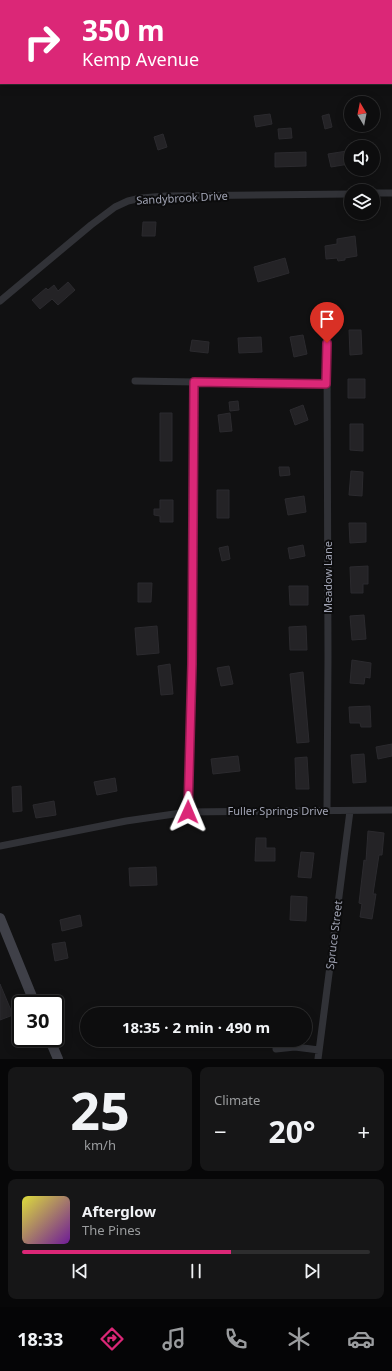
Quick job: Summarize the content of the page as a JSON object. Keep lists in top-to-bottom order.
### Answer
{
  "streets": {
    "street": [
      "Sandybrook Drive",
      "Meadow Lane",
      "Fuller Springs Drive",
      "Spruce Street"
    ]
  },
  "crossings": [
    ["Meadow Lane", "Fuller Springs Drive"],
    ["Fuller Springs Drive", "Spruce Street"]
  ],
  "north": "top",
  "page": {
    "turn": ["350 m", "Kemp Avenue"],
    "limit": "30",
    "trip": "18:35 · 2 min · 490 m",
    "tile": [
      ["25", "km/h"],
      "Climate"
    ],
    "heat": ["−", "20°", "+"],
    "song": ["Afterglow", "The Pines"],
    "tabs": "18:33"
  }
}
